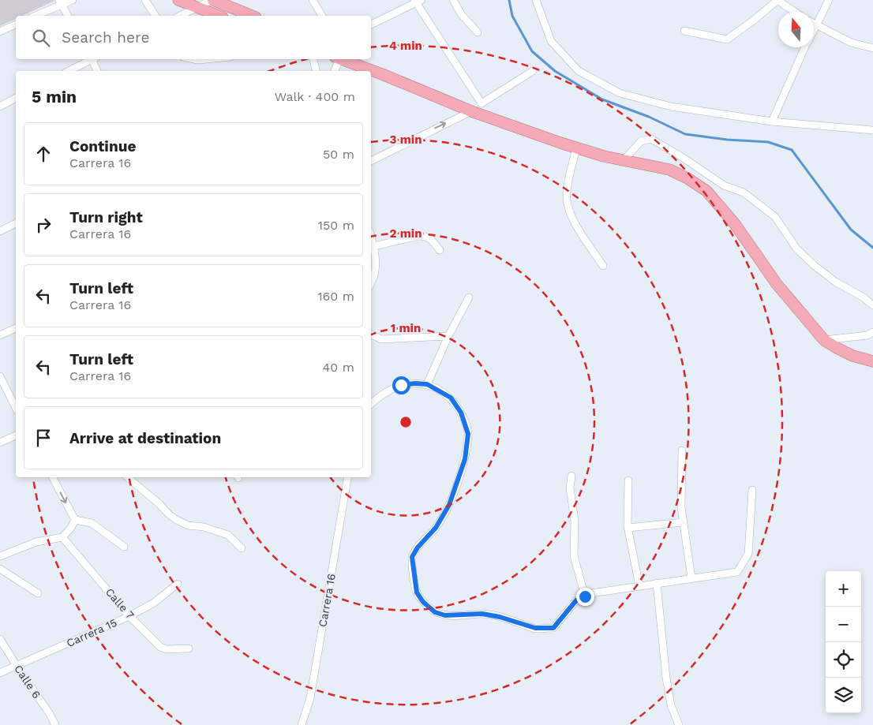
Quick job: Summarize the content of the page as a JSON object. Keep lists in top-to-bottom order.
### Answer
{
  "streets": {
    "street": [
      "Carrera 16",
      "Calle 7",
      "Carrera 15",
      "Calle 6"
    ]
  },
  "crossings": [
    ["Calle 7", "Carrera 15"],
    ["Carrera 15", "Calle 6"]
  ],
  "north": "top",
  "page": {
    "search": "Search here",
    "heading": ["5 min", "Walk · 400 m"],
    "list": [
      ["Continue", "Carrera 16", "50 m"],
      ["Turn right", "Carrera 16", "150 m"],
      ["Turn left", "Carrera 16", "160 m"],
      ["Turn left", "Carrera 16", "40 m"],
      "Arrive at destination"
    ],
    "map_buttons": ["+", "−"]
  },
  "rings": [
    "4 min",
    "3 min",
    "2 min",
    "1 min"
  ]
}
